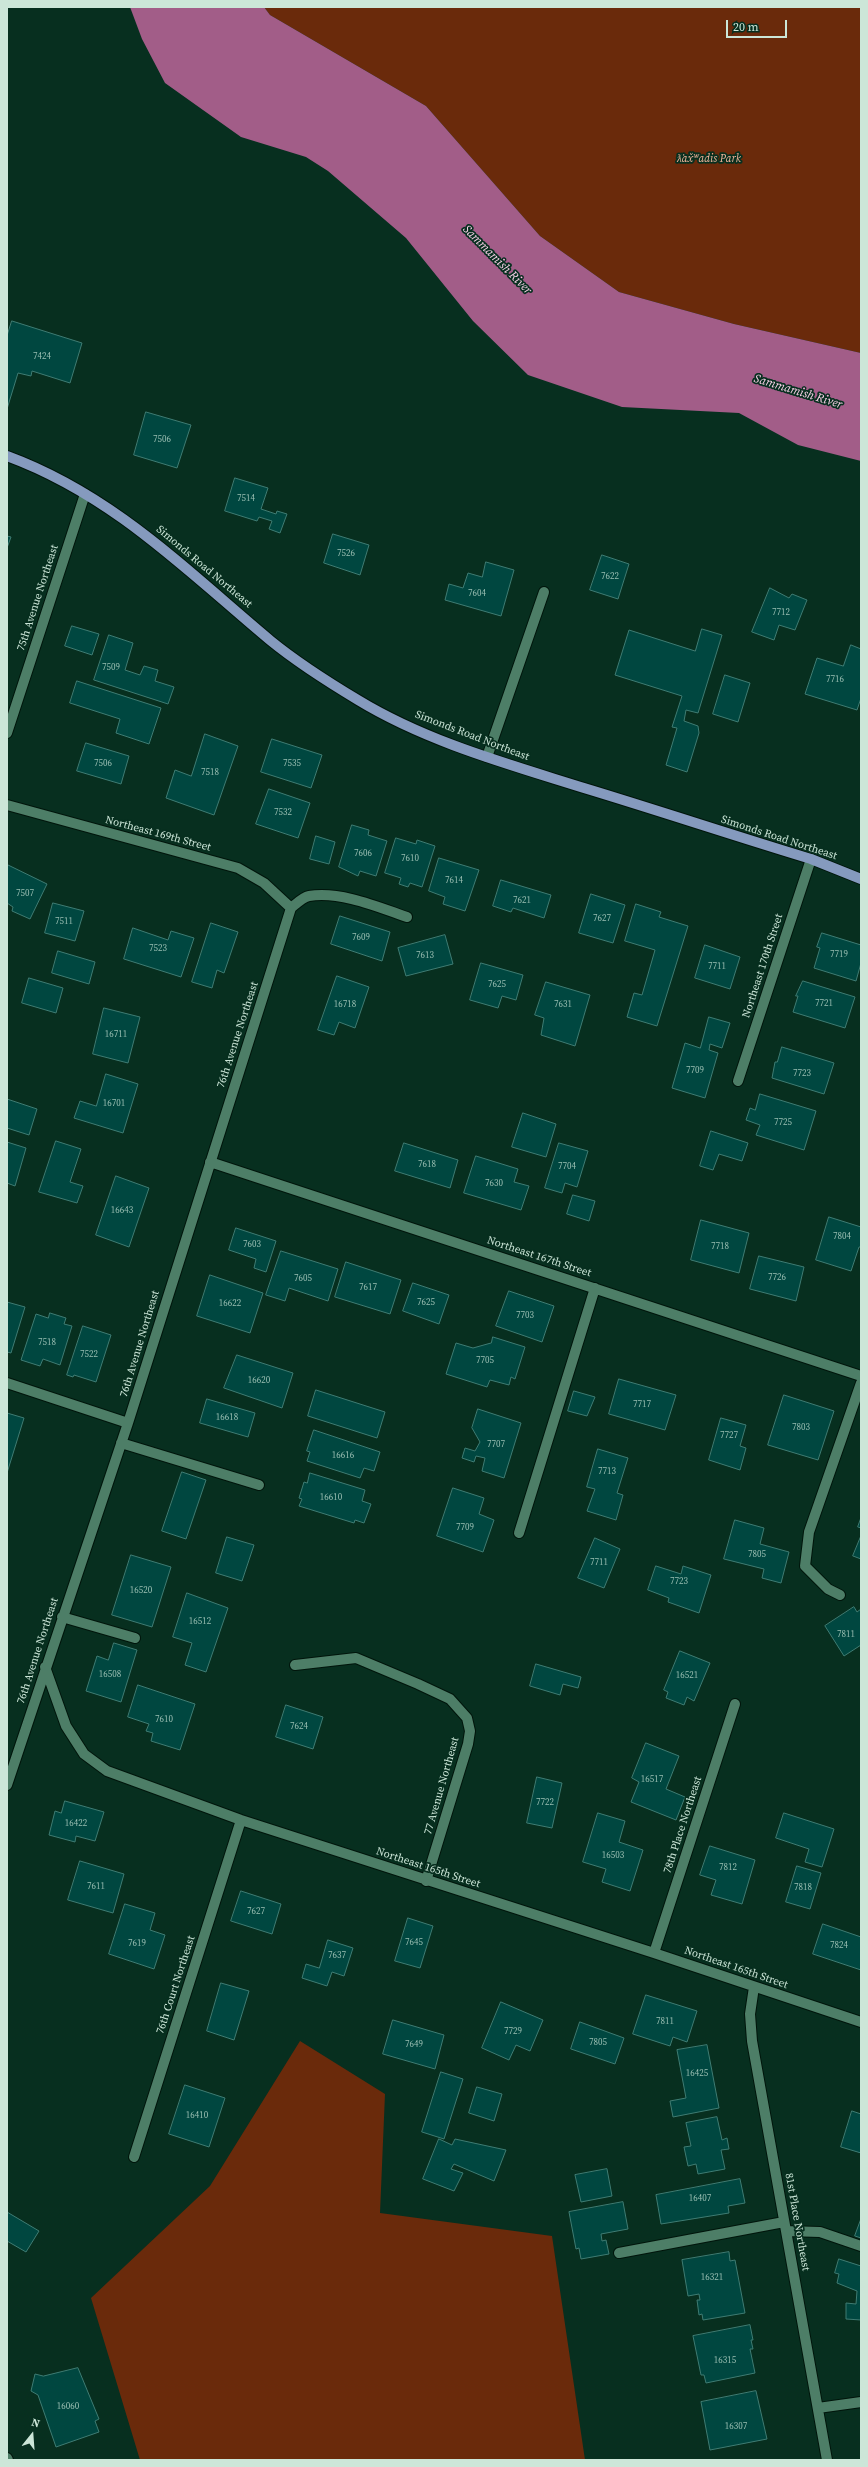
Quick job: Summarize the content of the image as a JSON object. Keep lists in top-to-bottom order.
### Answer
{
  "streets": {
    "main road": ["Simonds Road Northeast"],
    "street": [
      "75th Avenue Northeast",
      "Northeast 169th Street",
      "Northeast 170th Street",
      "76th Avenue Northeast",
      "Northeast 167th Street",
      "77 Avenue Northeast",
      "78th Place Northeast",
      "Northeast 165th Street",
      "76th Court Northeast",
      "81st Place Northeast"
    ]
  },
  "crossings": [
    ["Simonds Road Northeast", "75th Avenue Northeast"],
    ["Simonds Road Northeast", "Northeast 170th Street"],
    ["Northeast 169th Street", "76th Avenue Northeast"],
    ["76th Avenue Northeast", "Northeast 167th Street"],
    ["76th Avenue Northeast", "Northeast 165th Street"],
    ["77 Avenue Northeast", "Northeast 165th Street"],
    ["78th Place Northeast", "Northeast 165th Street"],
    ["Northeast 165th Street", "76th Court Northeast"],
    ["Northeast 165th Street", "81st Place Northeast"]
  ],
  "water": ["Sammamish River"],
  "parks": ["ƛ̕ax̌ʷadis Park"],
  "house_numbers": [
    "7424",
    "7506",
    "7514",
    "7526",
    "7622",
    "7604",
    "7712",
    "7509",
    "7716",
    "7506",
    "7535",
    "7518",
    "7532",
    "7606",
    "7610",
    "7614",
    "7507",
    "7621",
    "7627",
    "7511",
    "7609",
    "7523",
    "7719",
    "7613",
    "7711",
    "7625",
    "7721",
    "16718",
    "7631",
    "16711",
    "7709",
    "7723",
    "16701",
    "7725",
    "7618",
    "7704",
    "7630",
    "16643",
    "7804",
    "7603",
    "7718",
    "7726",
    "7605",
    "7617",
    "7625",
    "16622",
    "7703",
    "7518",
    "7522",
    "7705",
    "16620",
    "7717",
    "16618",
    "7803",
    "7727",
    "7707",
    "16616",
    "7713",
    "16610",
    "7709",
    "7805",
    "7711",
    "7723",
    "16520",
    "16512",
    "7811",
    "16508",
    "16521",
    "7610",
    "7624",
    "16517",
    "7722",
    "16422",
    "16503",
    "7812",
    "7611",
    "7818",
    "7627",
    "7645",
    "7619",
    "7824",
    "7637",
    "7811",
    "7729",
    "7805",
    "7649",
    "16425",
    "16410",
    "16407",
    "16321",
    "16315",
    "16060",
    "16307"
  ],
  "scale_bar": "20 m",
  "north": "top"
}
